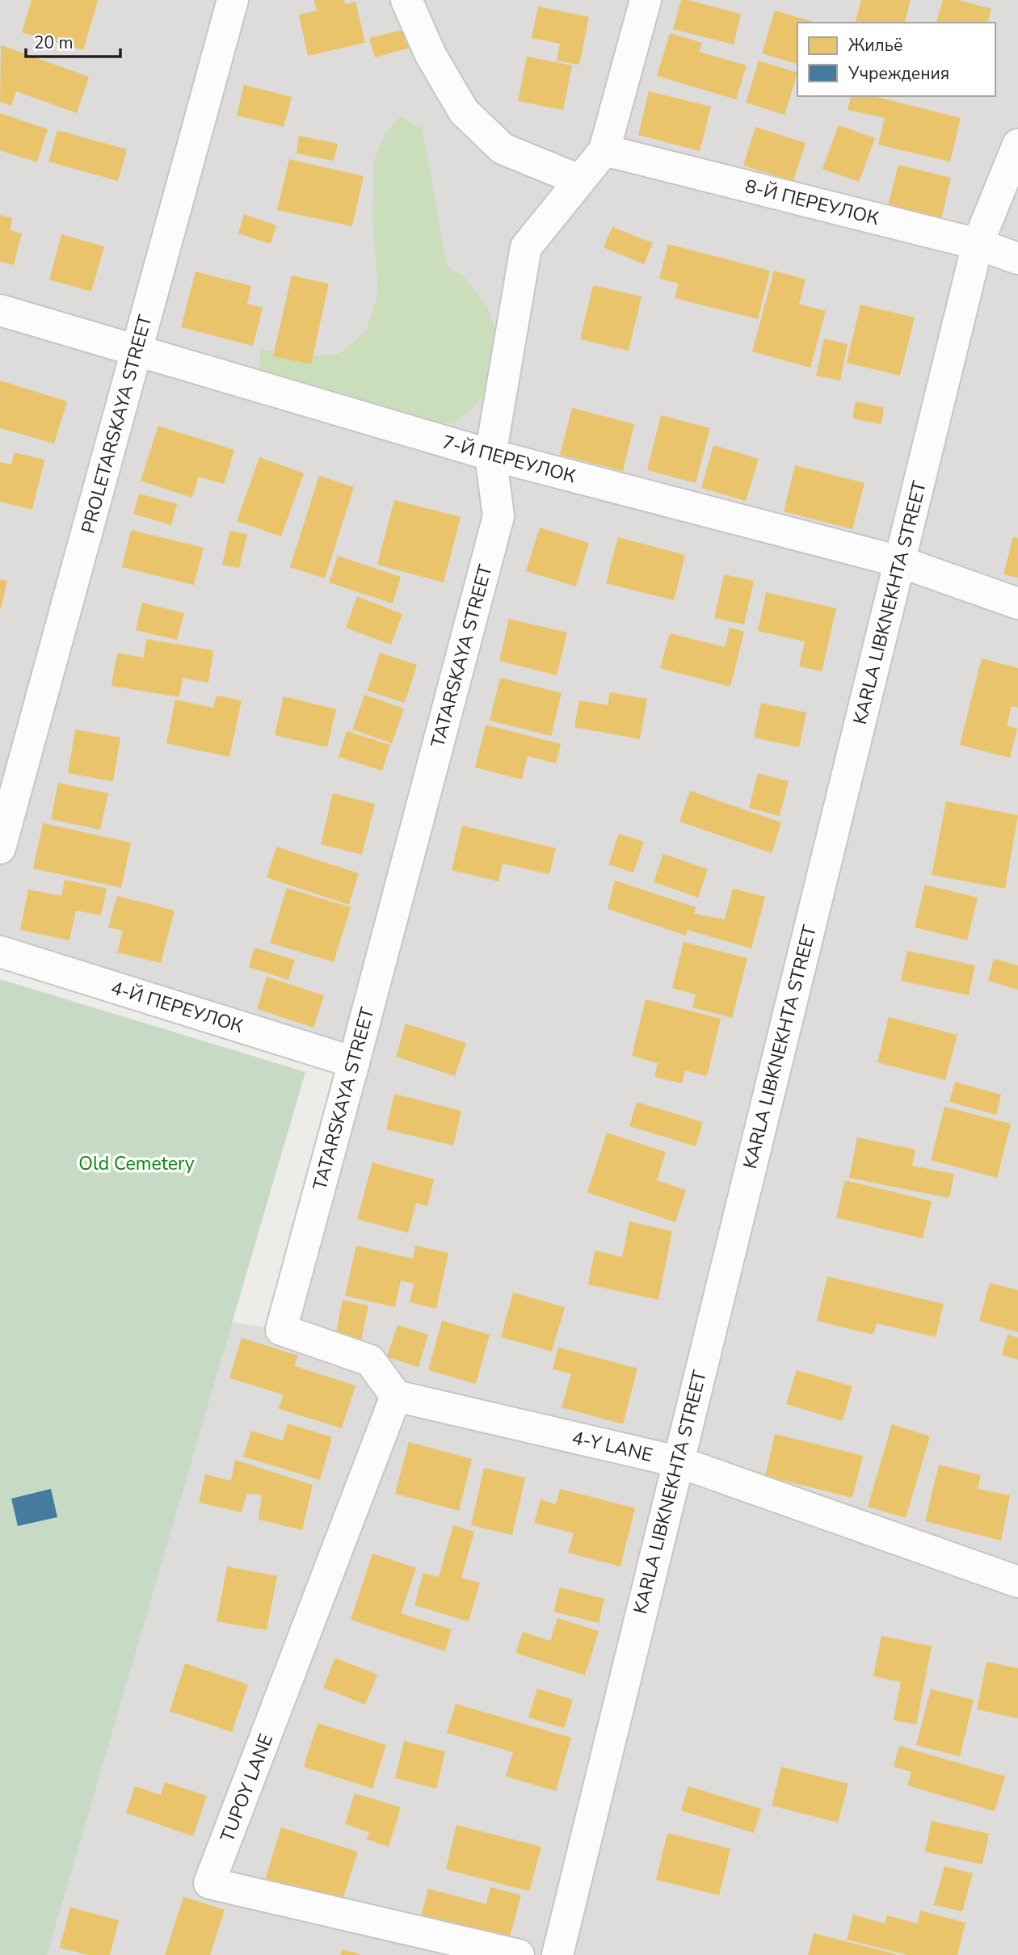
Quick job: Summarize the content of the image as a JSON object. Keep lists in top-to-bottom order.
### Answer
{
  "streets": {
    "street": [
      "8-Й ПЕРЕУЛОК",
      "PROLETARSKAYA STREET",
      "7-Й ПЕРЕУЛОК",
      "KARLA LIBKNEKHTA STREET",
      "TATARSKAYA STREET",
      "4-Й ПЕРЕУЛОК",
      "4-Y LANE",
      "TUPOY LANE"
    ]
  },
  "crossings": [
    ["8-Й ПЕРЕУЛОК", "KARLA LIBKNEKHTA STREET"],
    ["8-Й ПЕРЕУЛОК", "TATARSKAYA STREET"],
    ["PROLETARSKAYA STREET", "7-Й ПЕРЕУЛОК"],
    ["7-Й ПЕРЕУЛОК", "KARLA LIBKNEKHTA STREET"],
    ["7-Й ПЕРЕУЛОК", "TATARSKAYA STREET"],
    ["KARLA LIBKNEKHTA STREET", "4-Y LANE"],
    ["TATARSKAYA STREET", "4-Й ПЕРЕУЛОК"],
    ["TATARSKAYA STREET", "4-Y LANE"],
    ["TATARSKAYA STREET", "TUPOY LANE"],
    ["4-Y LANE", "TUPOY LANE"]
  ],
  "parks": ["Old Cemetery"],
  "legend": ["Жильё", "Учреждения"],
  "scale_bar": "20 m"
}
